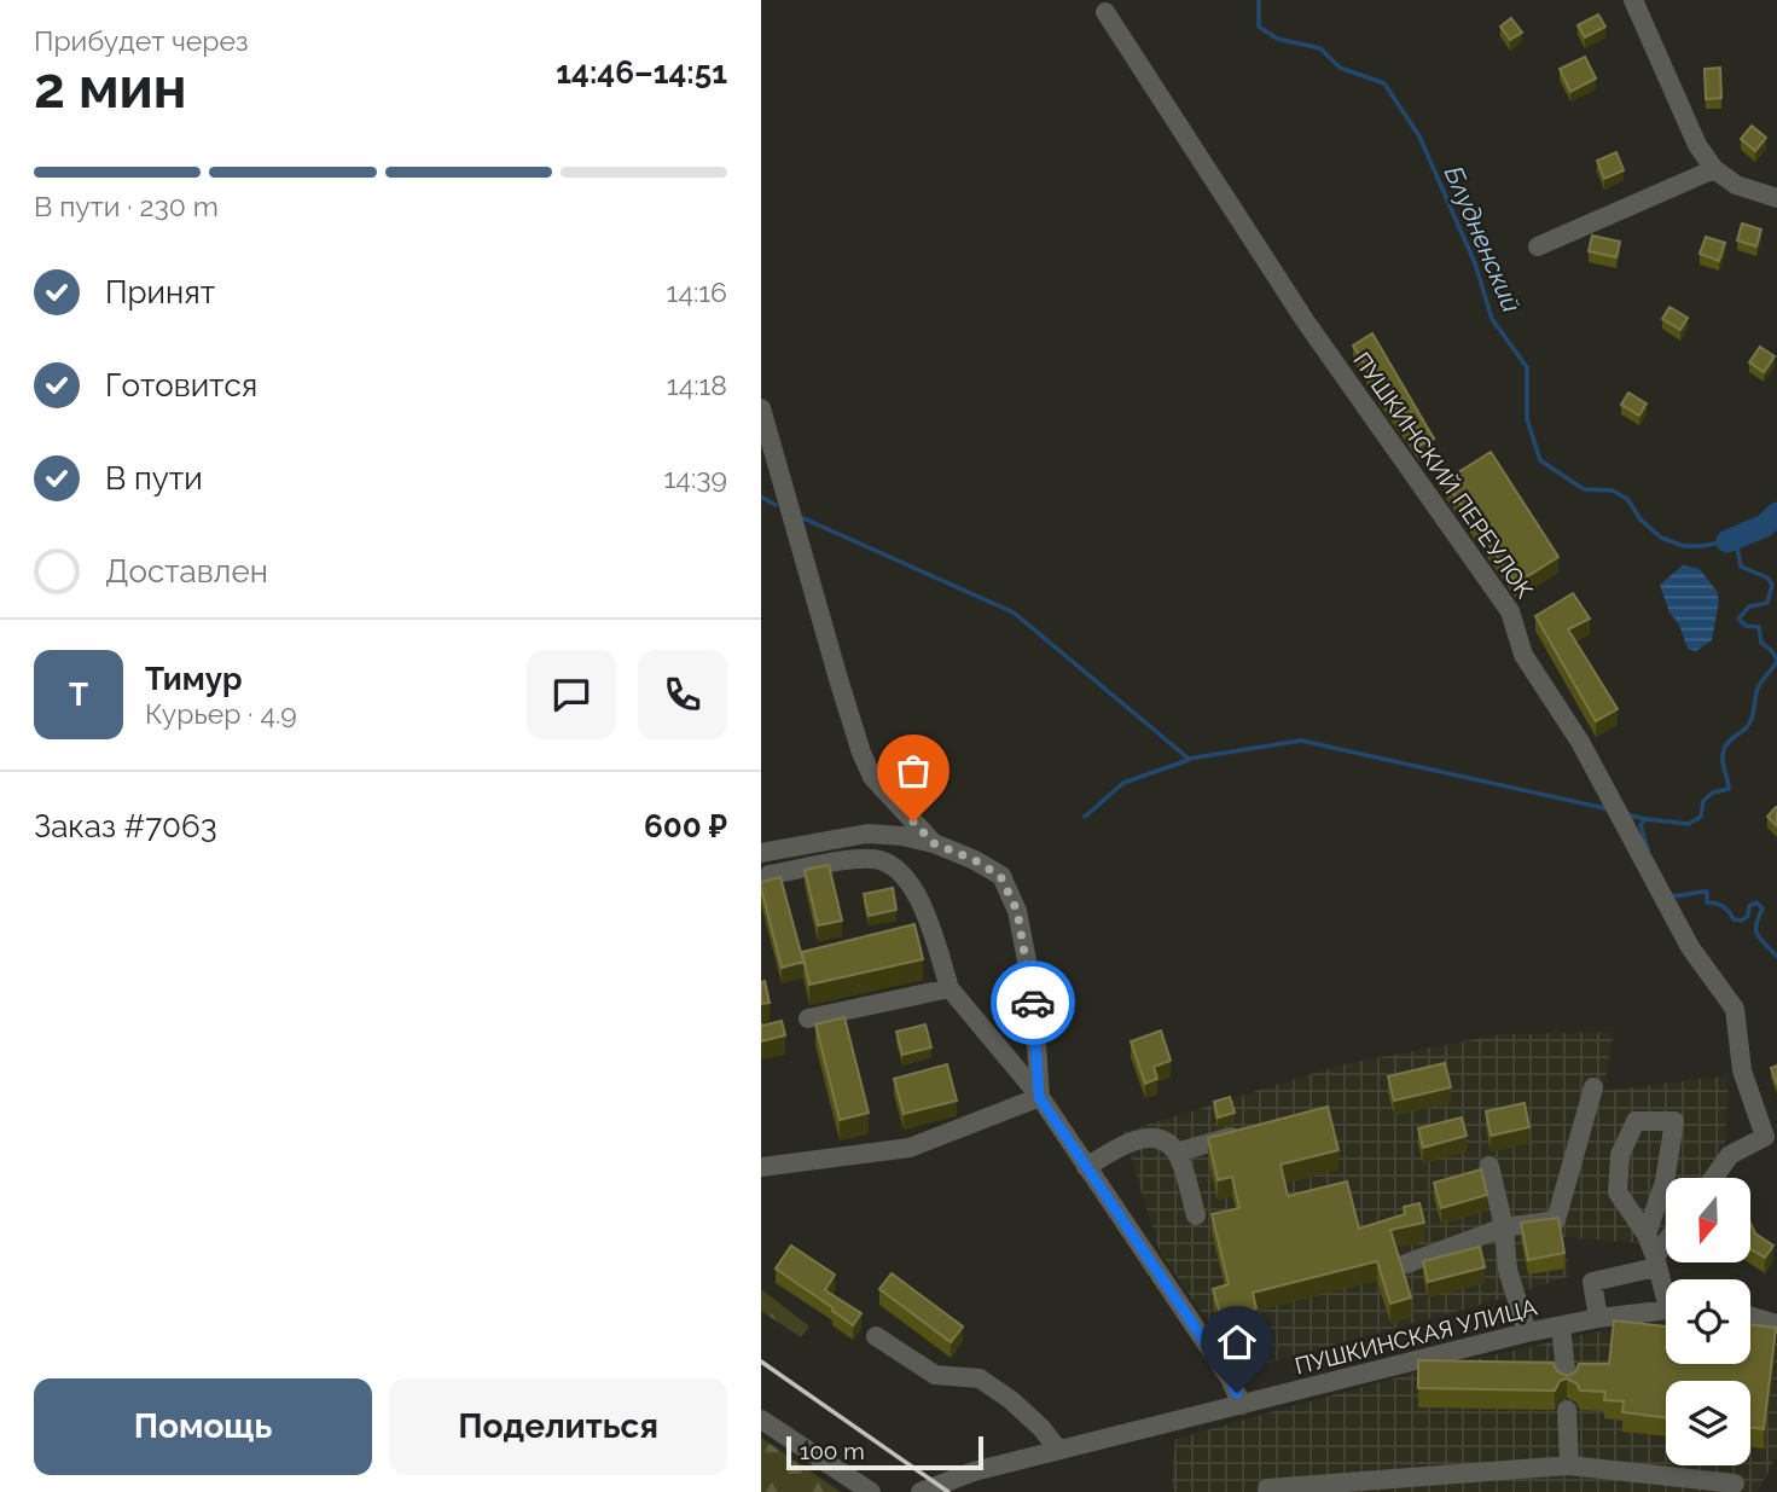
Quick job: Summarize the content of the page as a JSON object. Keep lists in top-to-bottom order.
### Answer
{
  "streets": {
    "street": ["ПУШКИНСКИЙ ПЕРЕУЛОК", "ПУШКИНСКАЯ УЛИЦА"]
  },
  "water": ["Блудненский"],
  "scale_bar": "100 m",
  "north": "bottom",
  "page": {
    "heading": ["2 мин", "Прибудет через", "14:46–14:51"],
    "panel": [
      "Тимур",
      "Курьер · 4.9",
      "Заказ #7063",
      "600 ₽"
    ],
    "bar": "В пути · 230 m",
    "list": [
      ["Принят", "14:16"],
      ["Готовится", "14:18"],
      ["В пути", "14:39"],
      "Доставлен"
    ],
    "round": "Т",
    "buttons": ["Помощь", "Поделиться"],
    "scale": "100 m"
  }
}
